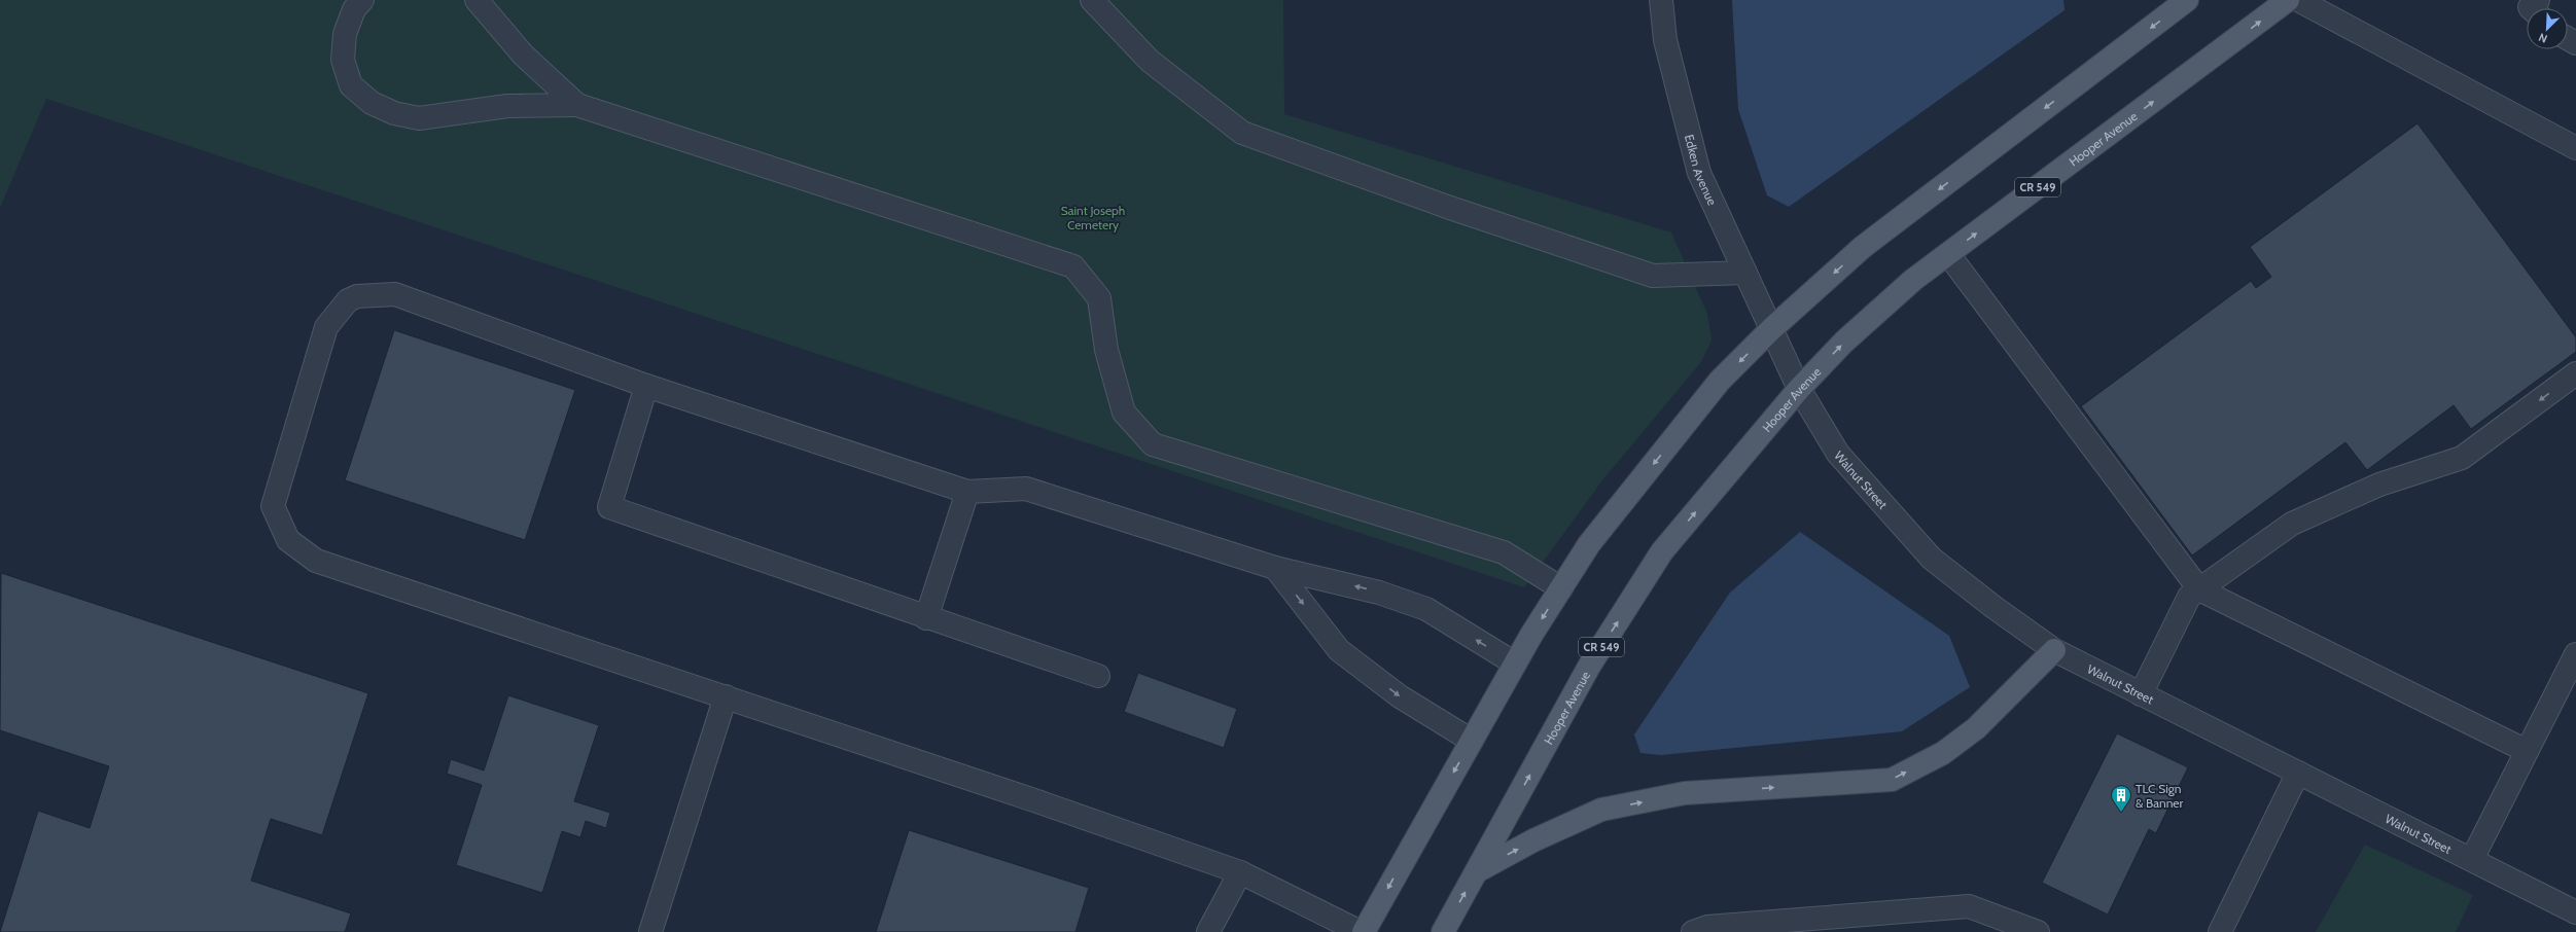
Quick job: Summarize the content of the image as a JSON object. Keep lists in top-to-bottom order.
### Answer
{
  "streets": {
    "main road": ["Hooper Avenue", "CR 549"],
    "street": ["Edken Avenue", "Walnut Street"]
  },
  "crossings": [
    ["Hooper Avenue", "Walnut Street"],
    ["Edken Avenue", "Walnut Street"]
  ],
  "parks": ["Saint Joseph Cemetery"],
  "places": {
    "building": ["TLC Sign & Banner"]
  },
  "north": "bottom left"
}
